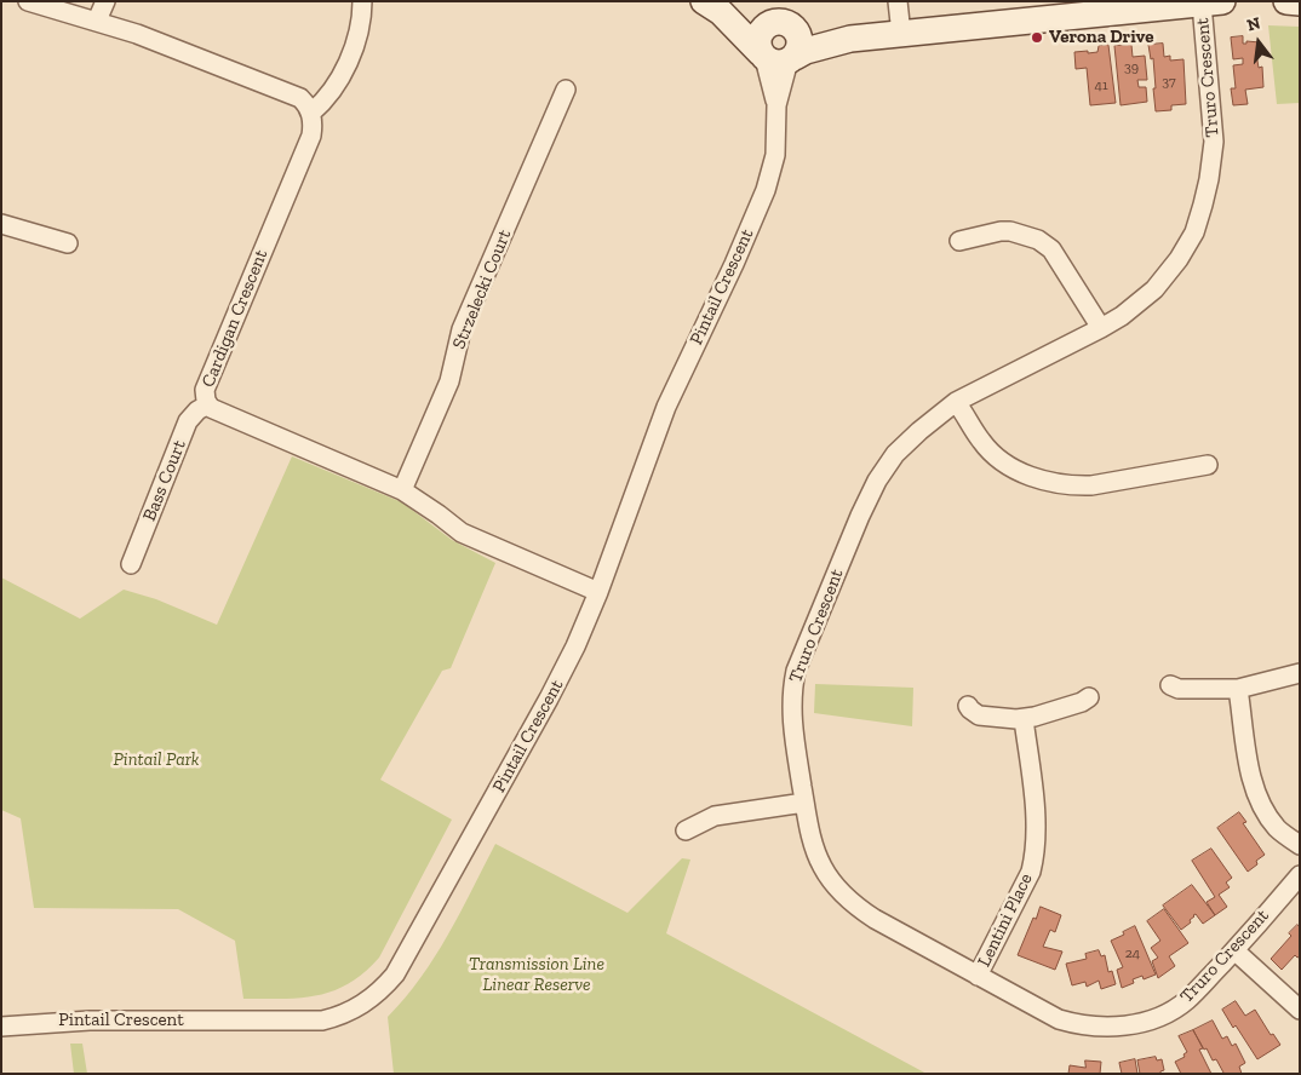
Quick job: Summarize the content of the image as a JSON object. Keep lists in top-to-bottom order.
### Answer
{
  "streets": {
    "street": [
      "Truro Crescent",
      "Pintail Crescent",
      "Strzelecki Court",
      "Cardigan Crescent",
      "Bass Court",
      "Lentini Place"
    ]
  },
  "crossings": [
    ["Truro Crescent", "Lentini Place"],
    ["Pintail Crescent", "Cardigan Crescent"],
    ["Strzelecki Court", "Cardigan Crescent"],
    ["Cardigan Crescent", "Bass Court"]
  ],
  "parks": ["Pintail Park", "Transmission Line Linear Reserve"],
  "places": ["Verona Drive"],
  "house_numbers": [
    "39",
    "37",
    "41",
    "24"
  ],
  "north": "top"
}
